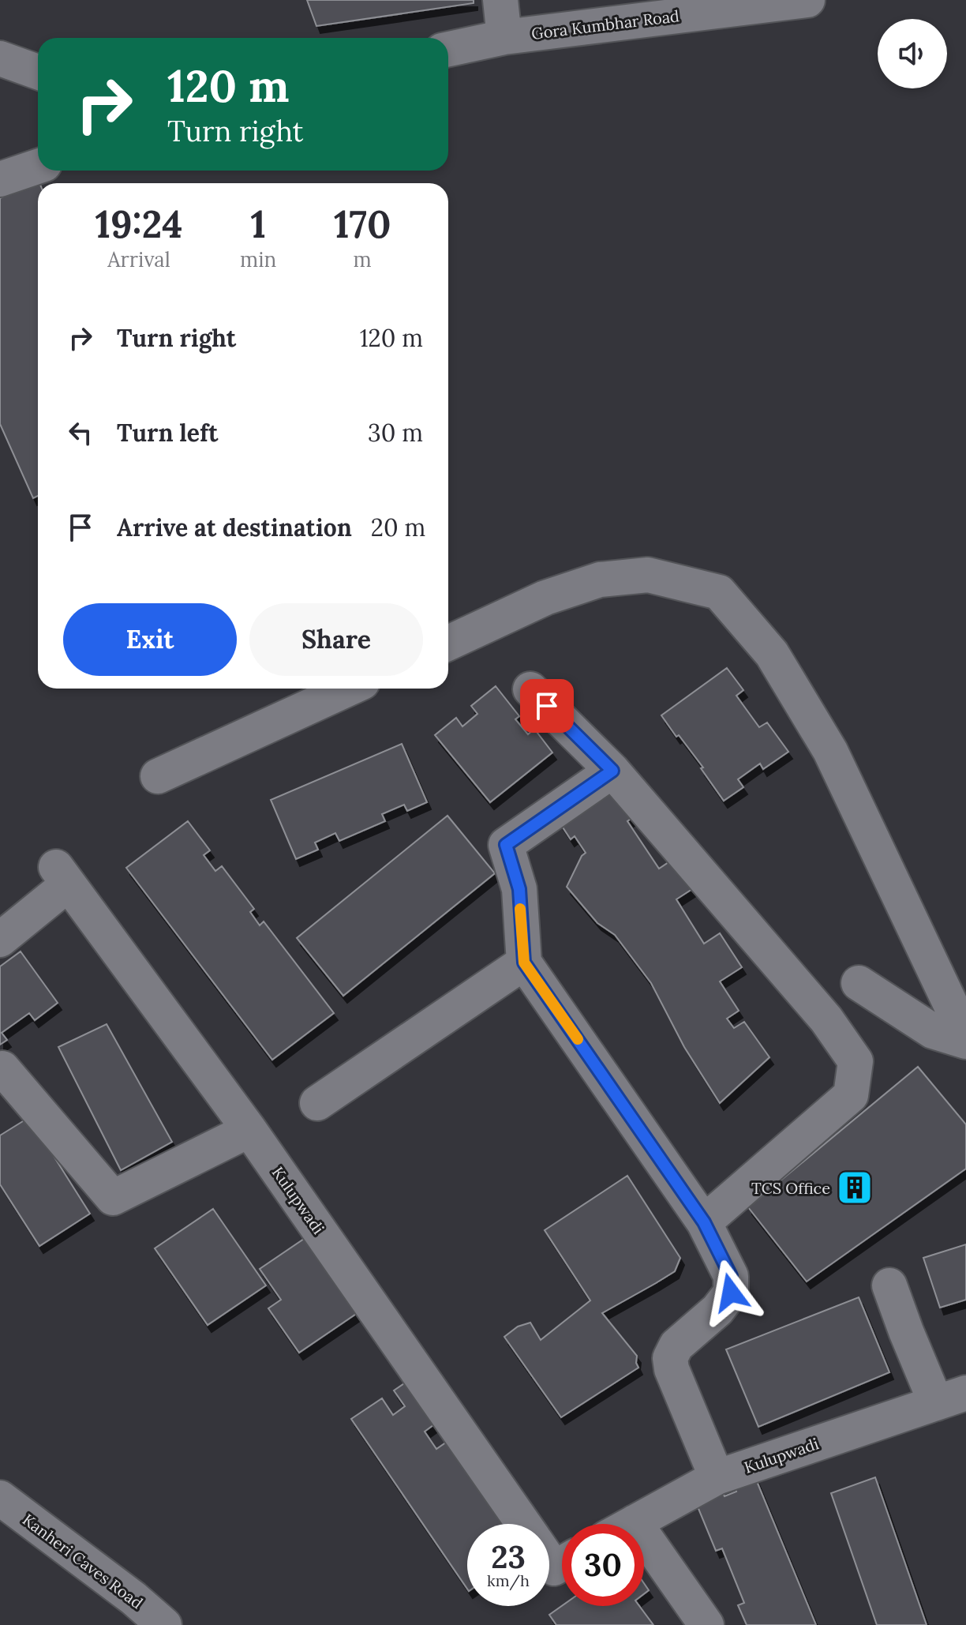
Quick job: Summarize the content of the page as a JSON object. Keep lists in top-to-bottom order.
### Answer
{
  "streets": {
    "street": ["Gora Kumbhar Road", "Kulupwadi", "Kanheri Caves Road"]
  },
  "places": {
    "building": ["TCS Office"]
  },
  "page": {
    "turn": ["120 m", "Turn right"],
    "eta": [
      "19:24",
      "Arrival",
      "1",
      "min",
      "170",
      "m"
    ],
    "list": [
      {
        "name": "Turn right",
        "value": "120 m"
      },
      {
        "name": "Turn left",
        "value": "30 m"
      },
      {
        "name": "Arrive at destination",
        "value": "20 m"
      }
    ],
    "buttons": ["Exit", "Share"],
    "speed": "23 km/h",
    "limit": "30"
  }
}
